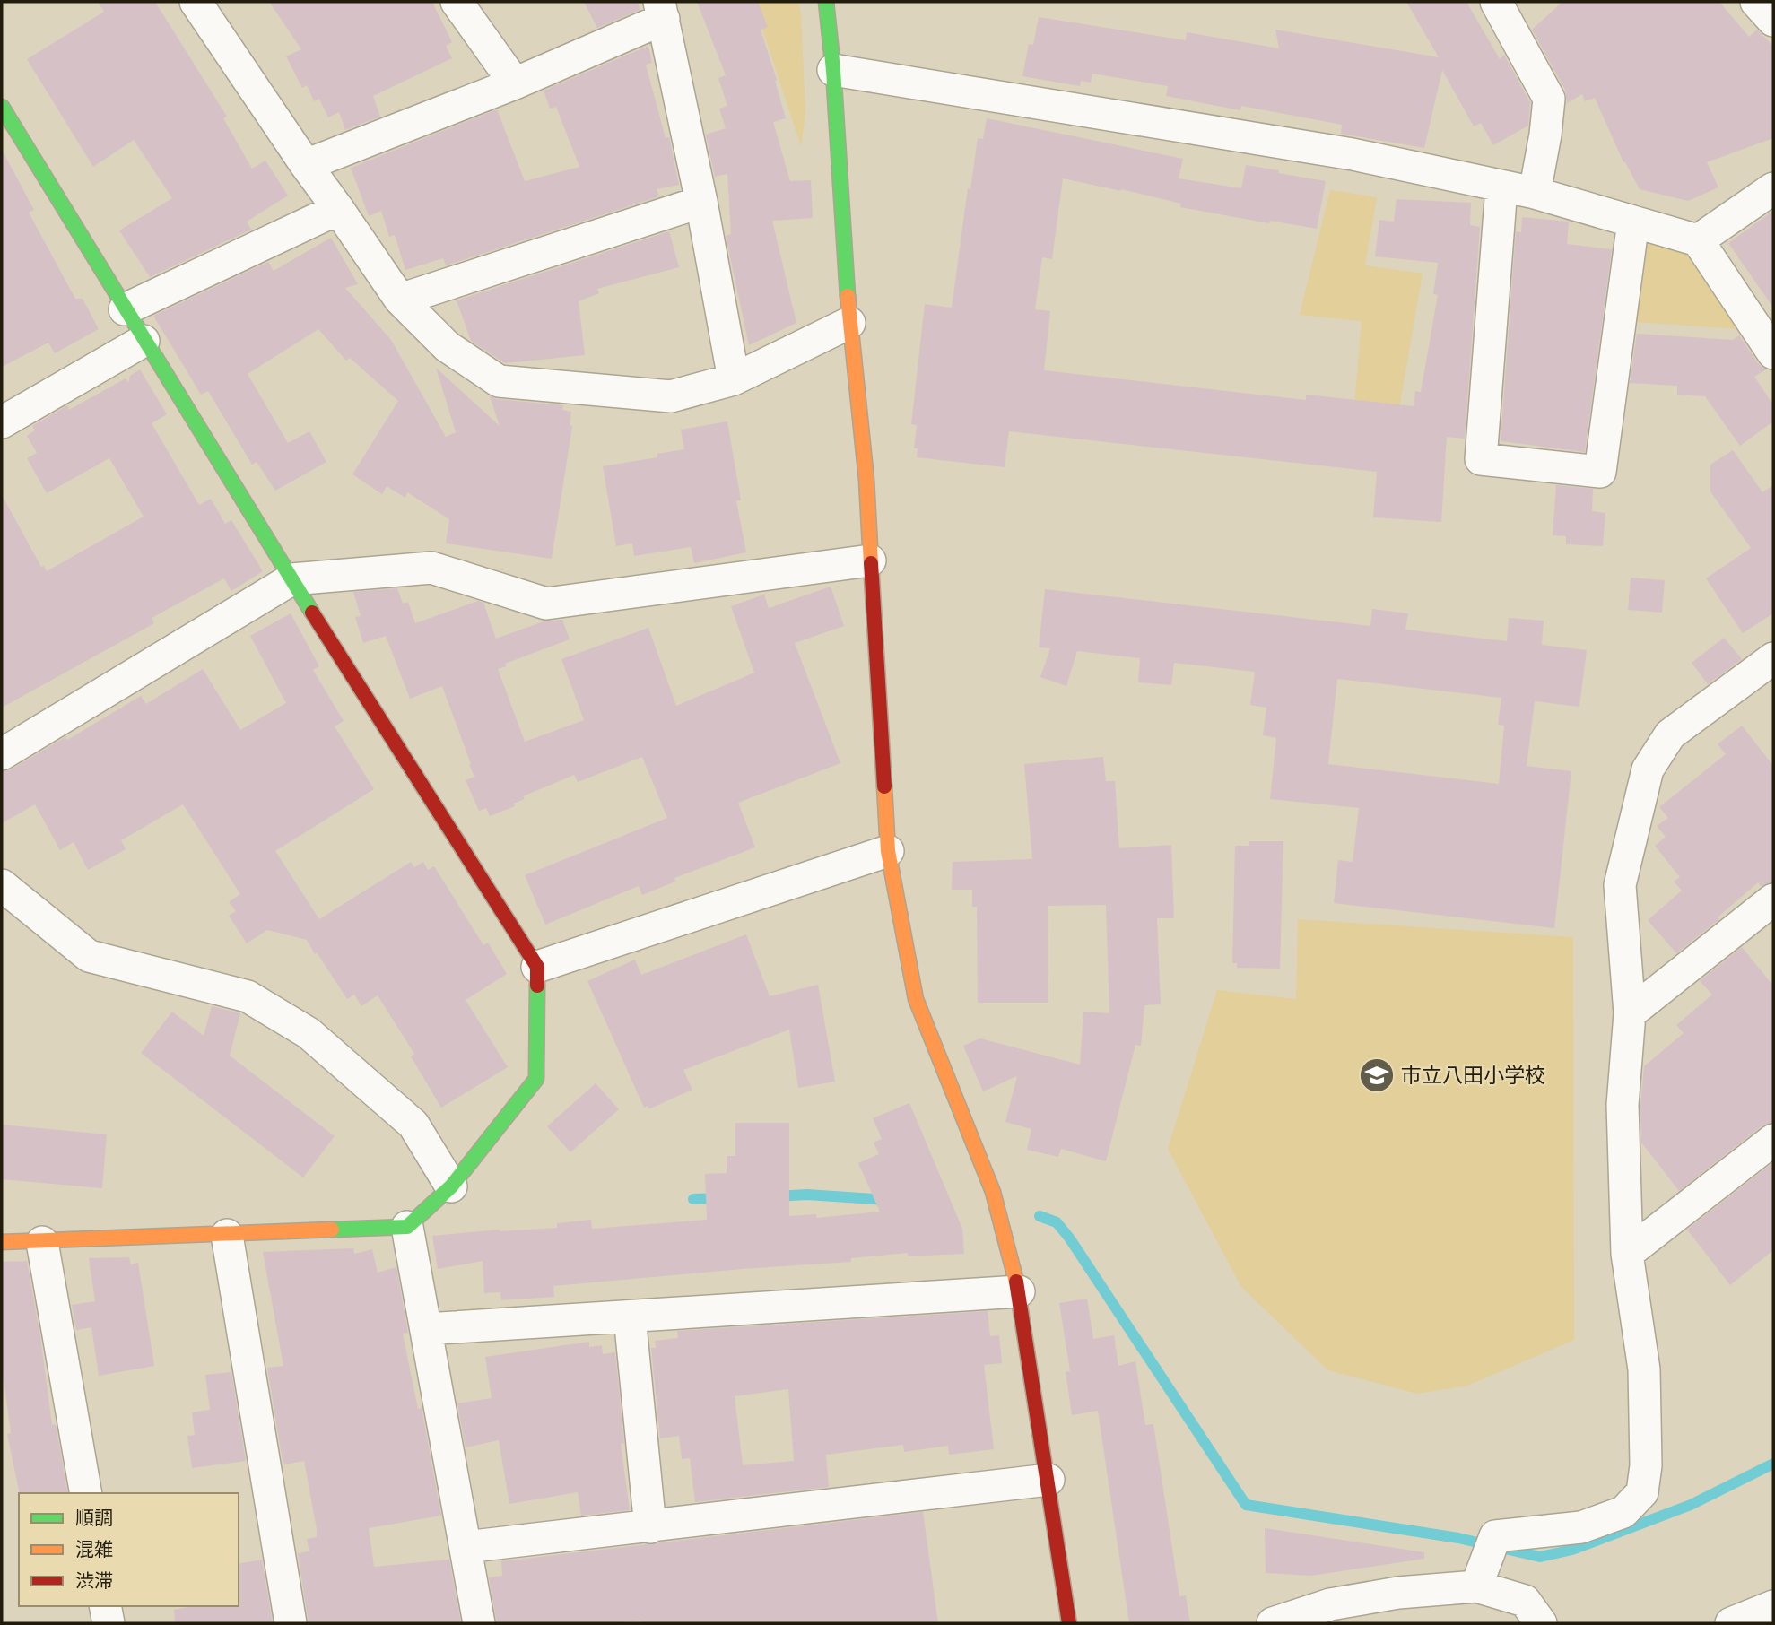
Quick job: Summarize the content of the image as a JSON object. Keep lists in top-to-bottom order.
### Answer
{
  "places": {
    "school or university": ["市立八田小学校"]
  },
  "legend": ["順調", "混雑", "渋滞"]
}
